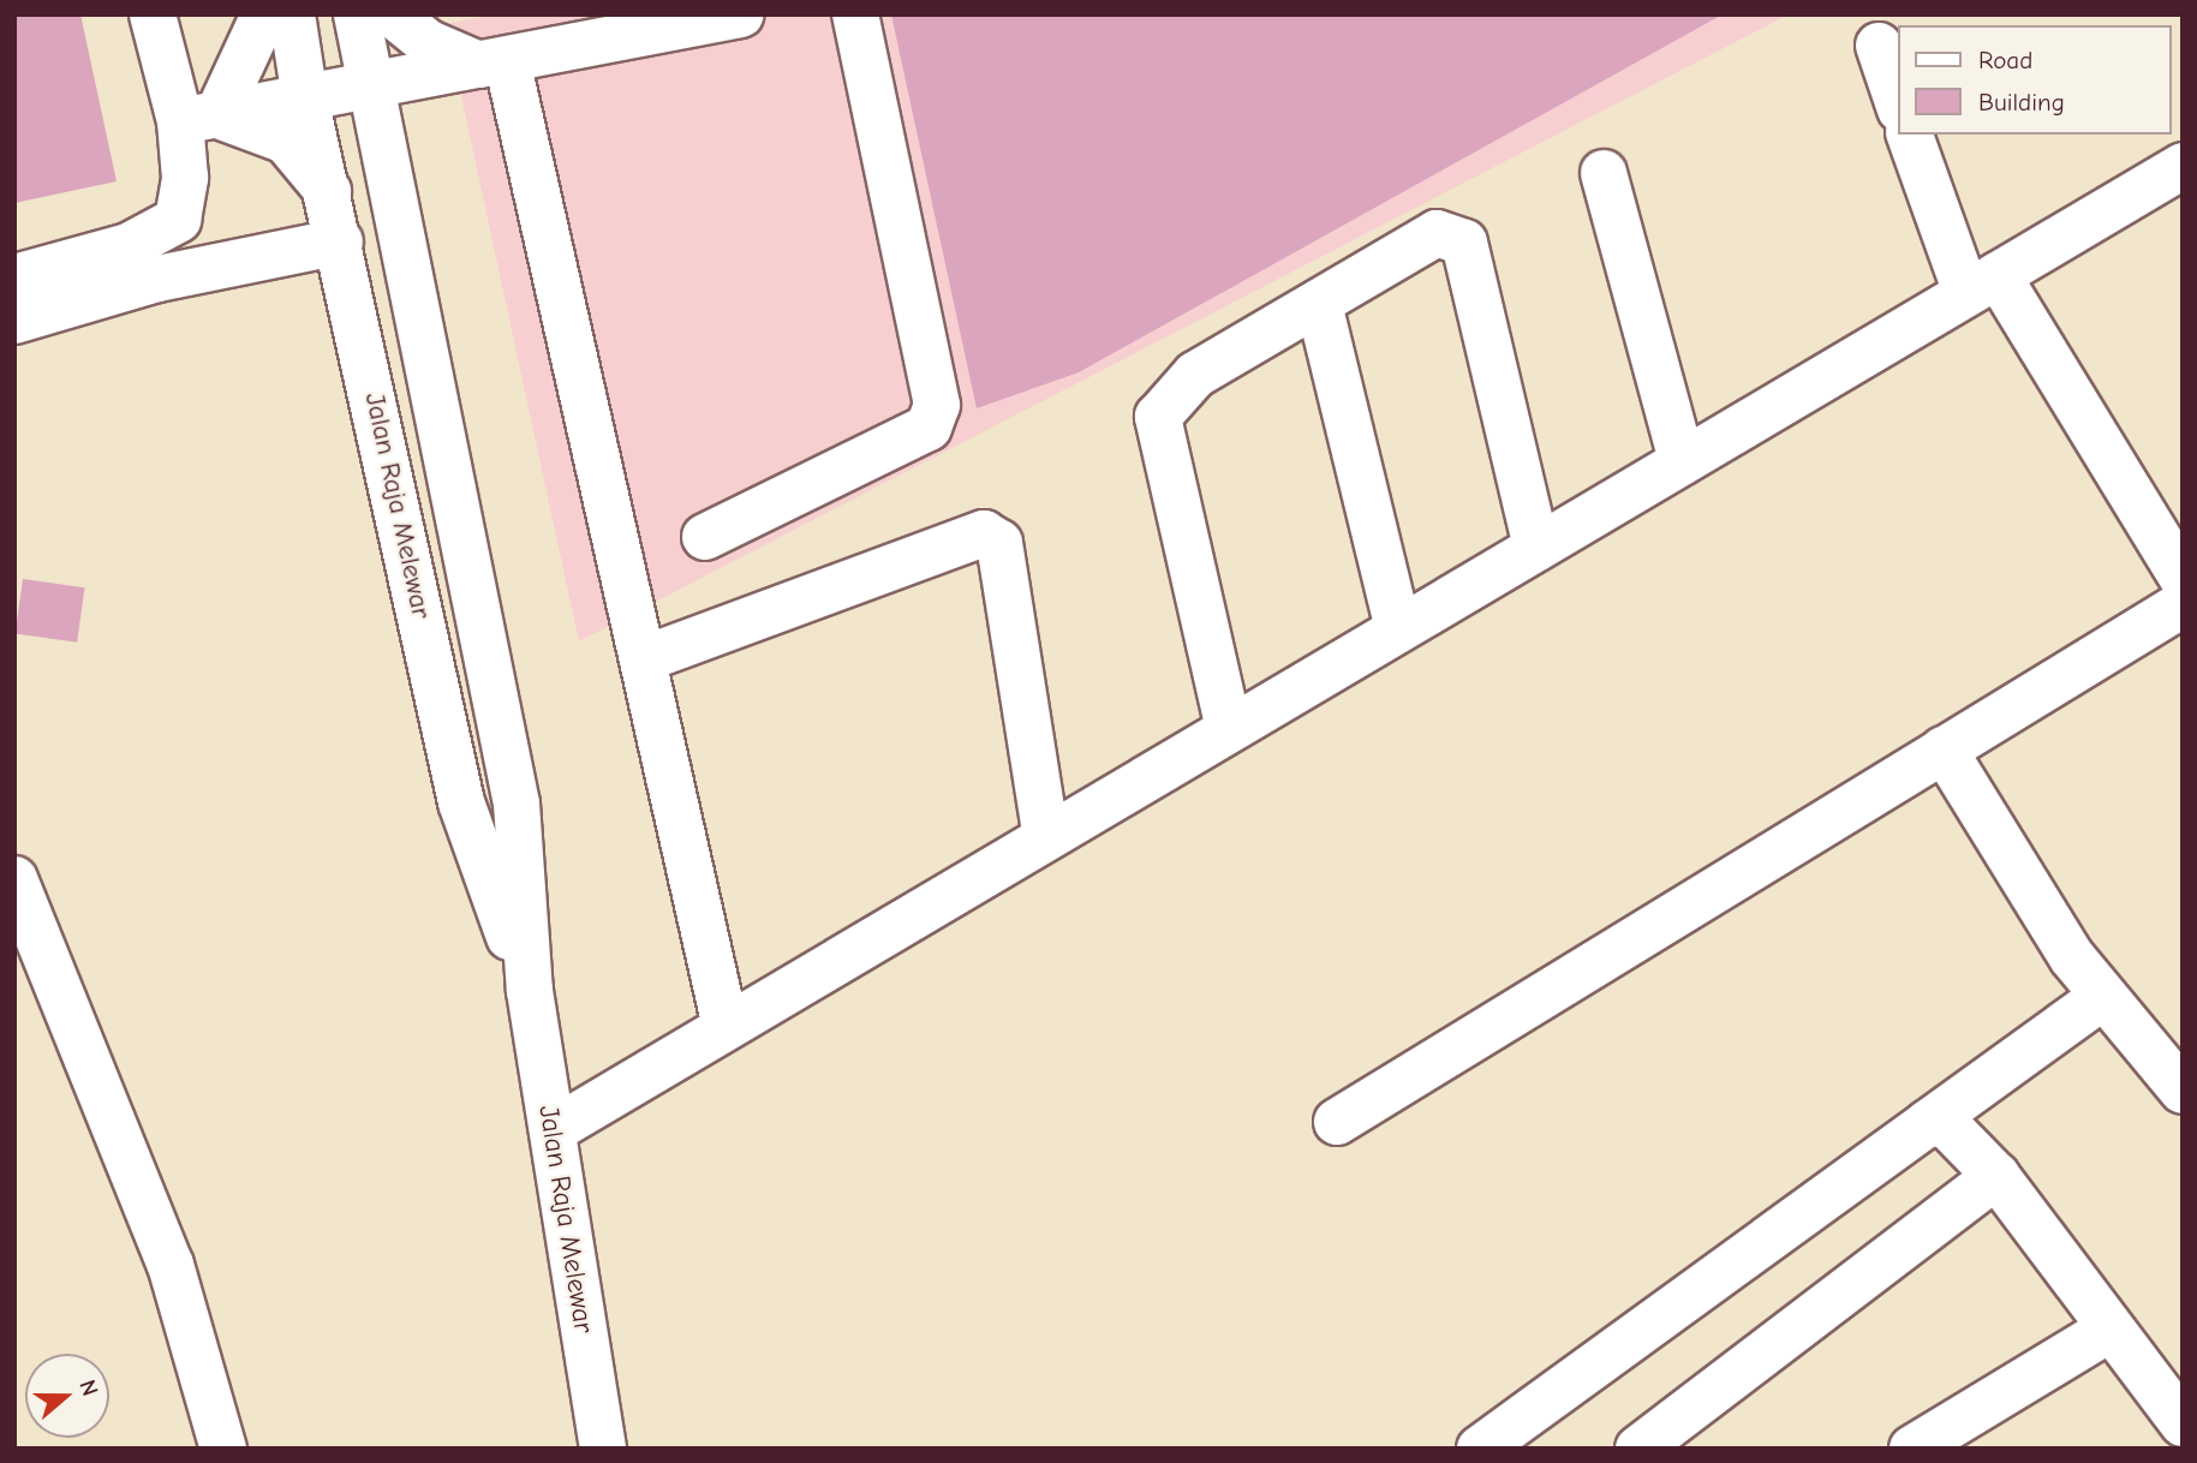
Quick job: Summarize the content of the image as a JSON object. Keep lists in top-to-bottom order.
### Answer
{
  "streets": {
    "main road": ["Jalan Raja Melewar"]
  },
  "legend": ["Road", "Building"],
  "north": "right"
}
